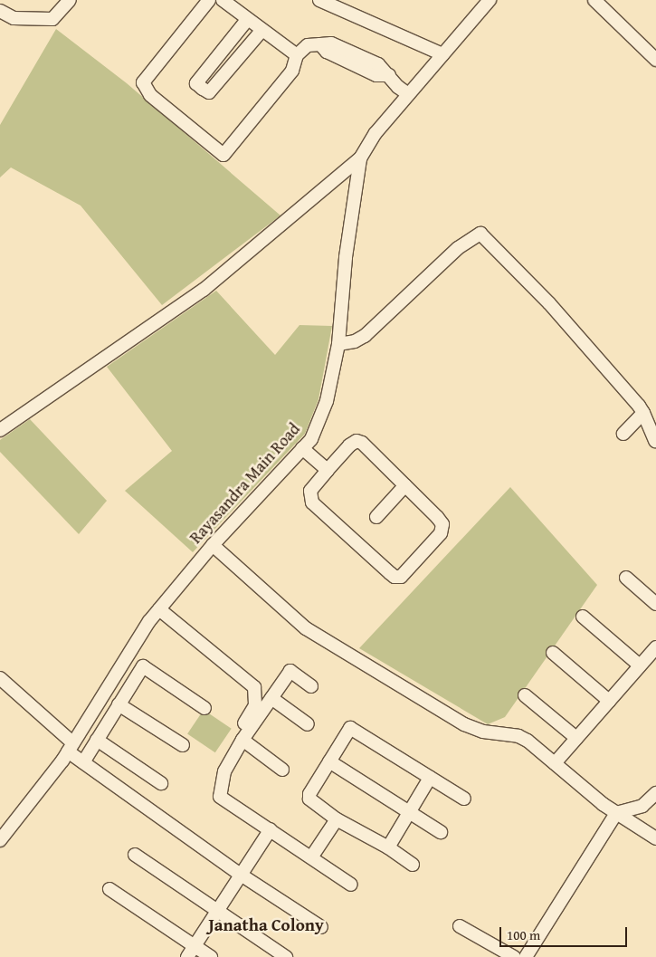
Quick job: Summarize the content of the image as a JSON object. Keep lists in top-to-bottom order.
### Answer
{
  "streets": {
    "street": ["Rayasandra Main Road"]
  },
  "districts": ["Janatha Colony"],
  "scale_bar": "100 m"
}
